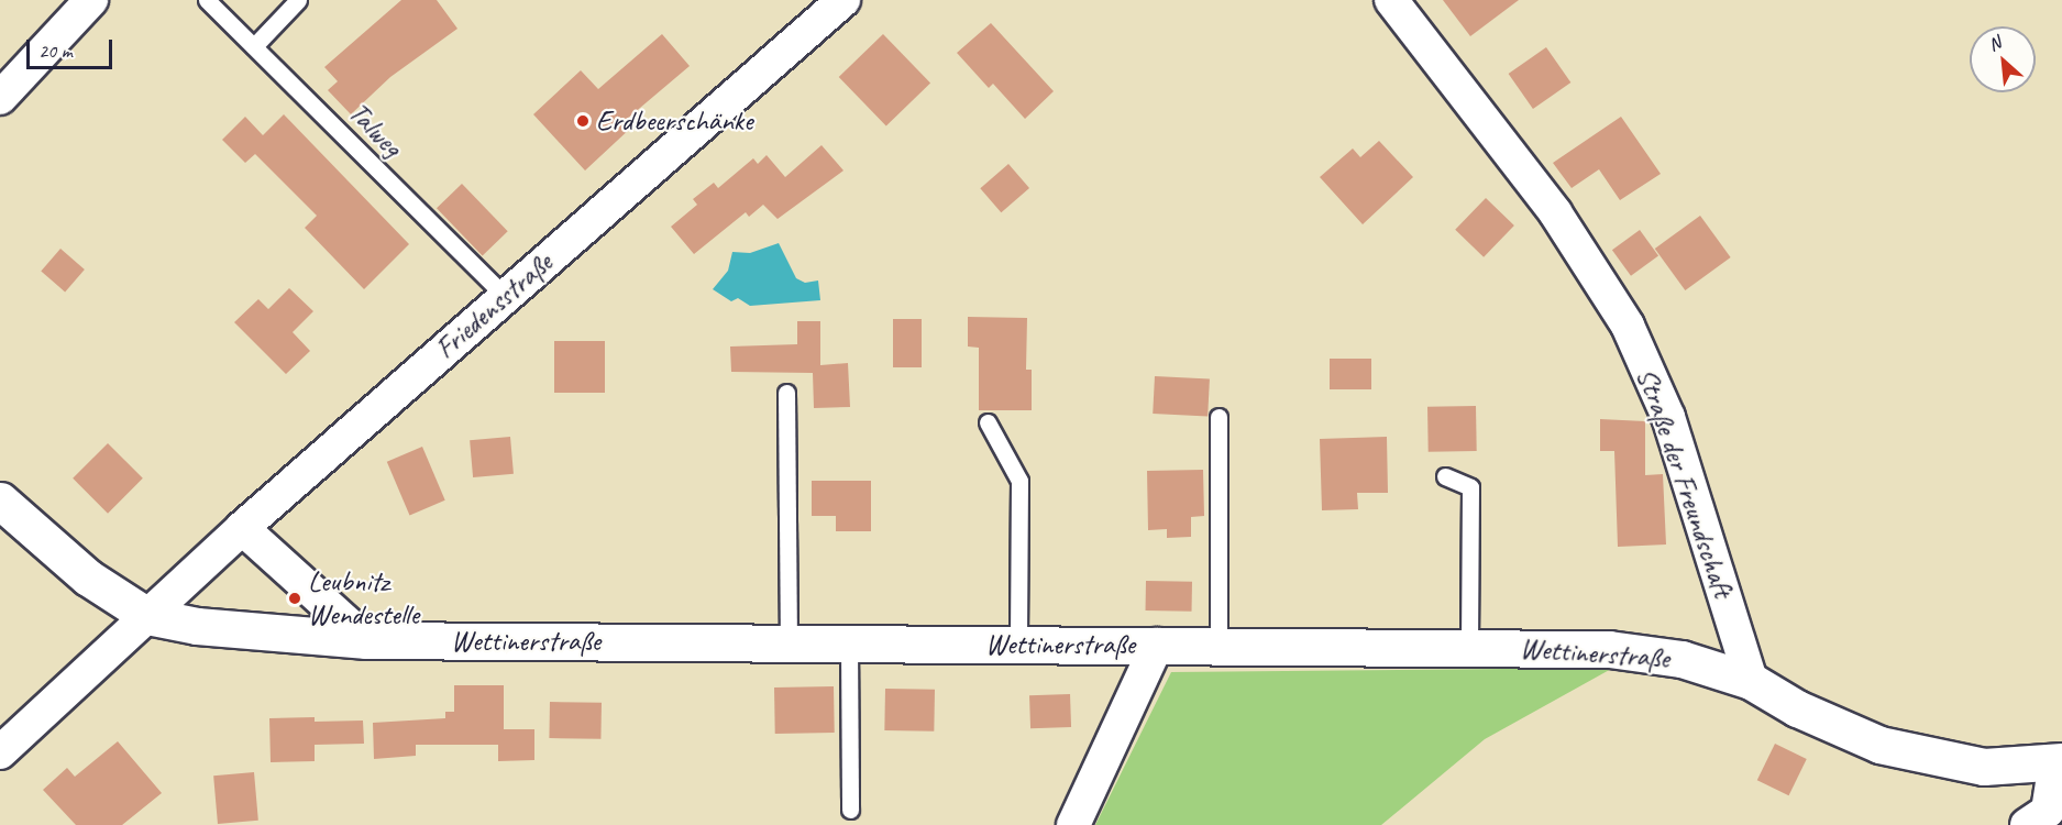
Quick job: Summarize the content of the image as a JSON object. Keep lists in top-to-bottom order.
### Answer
{
  "streets": {
    "street": ["Friedensstraße", "Straße der Freundschaft", "Wettinerstraße"],
    "lane": ["Talweg"]
  },
  "crossings": [
    ["Talweg", "Friedensstraße"],
    ["Friedensstraße", "Wettinerstraße"],
    ["Straße der Freundschaft", "Wettinerstraße"]
  ],
  "places": ["Erdbeerschänke", "Leubnitz Wendestelle"],
  "scale_bar": "20 m",
  "north": "top left"
}
